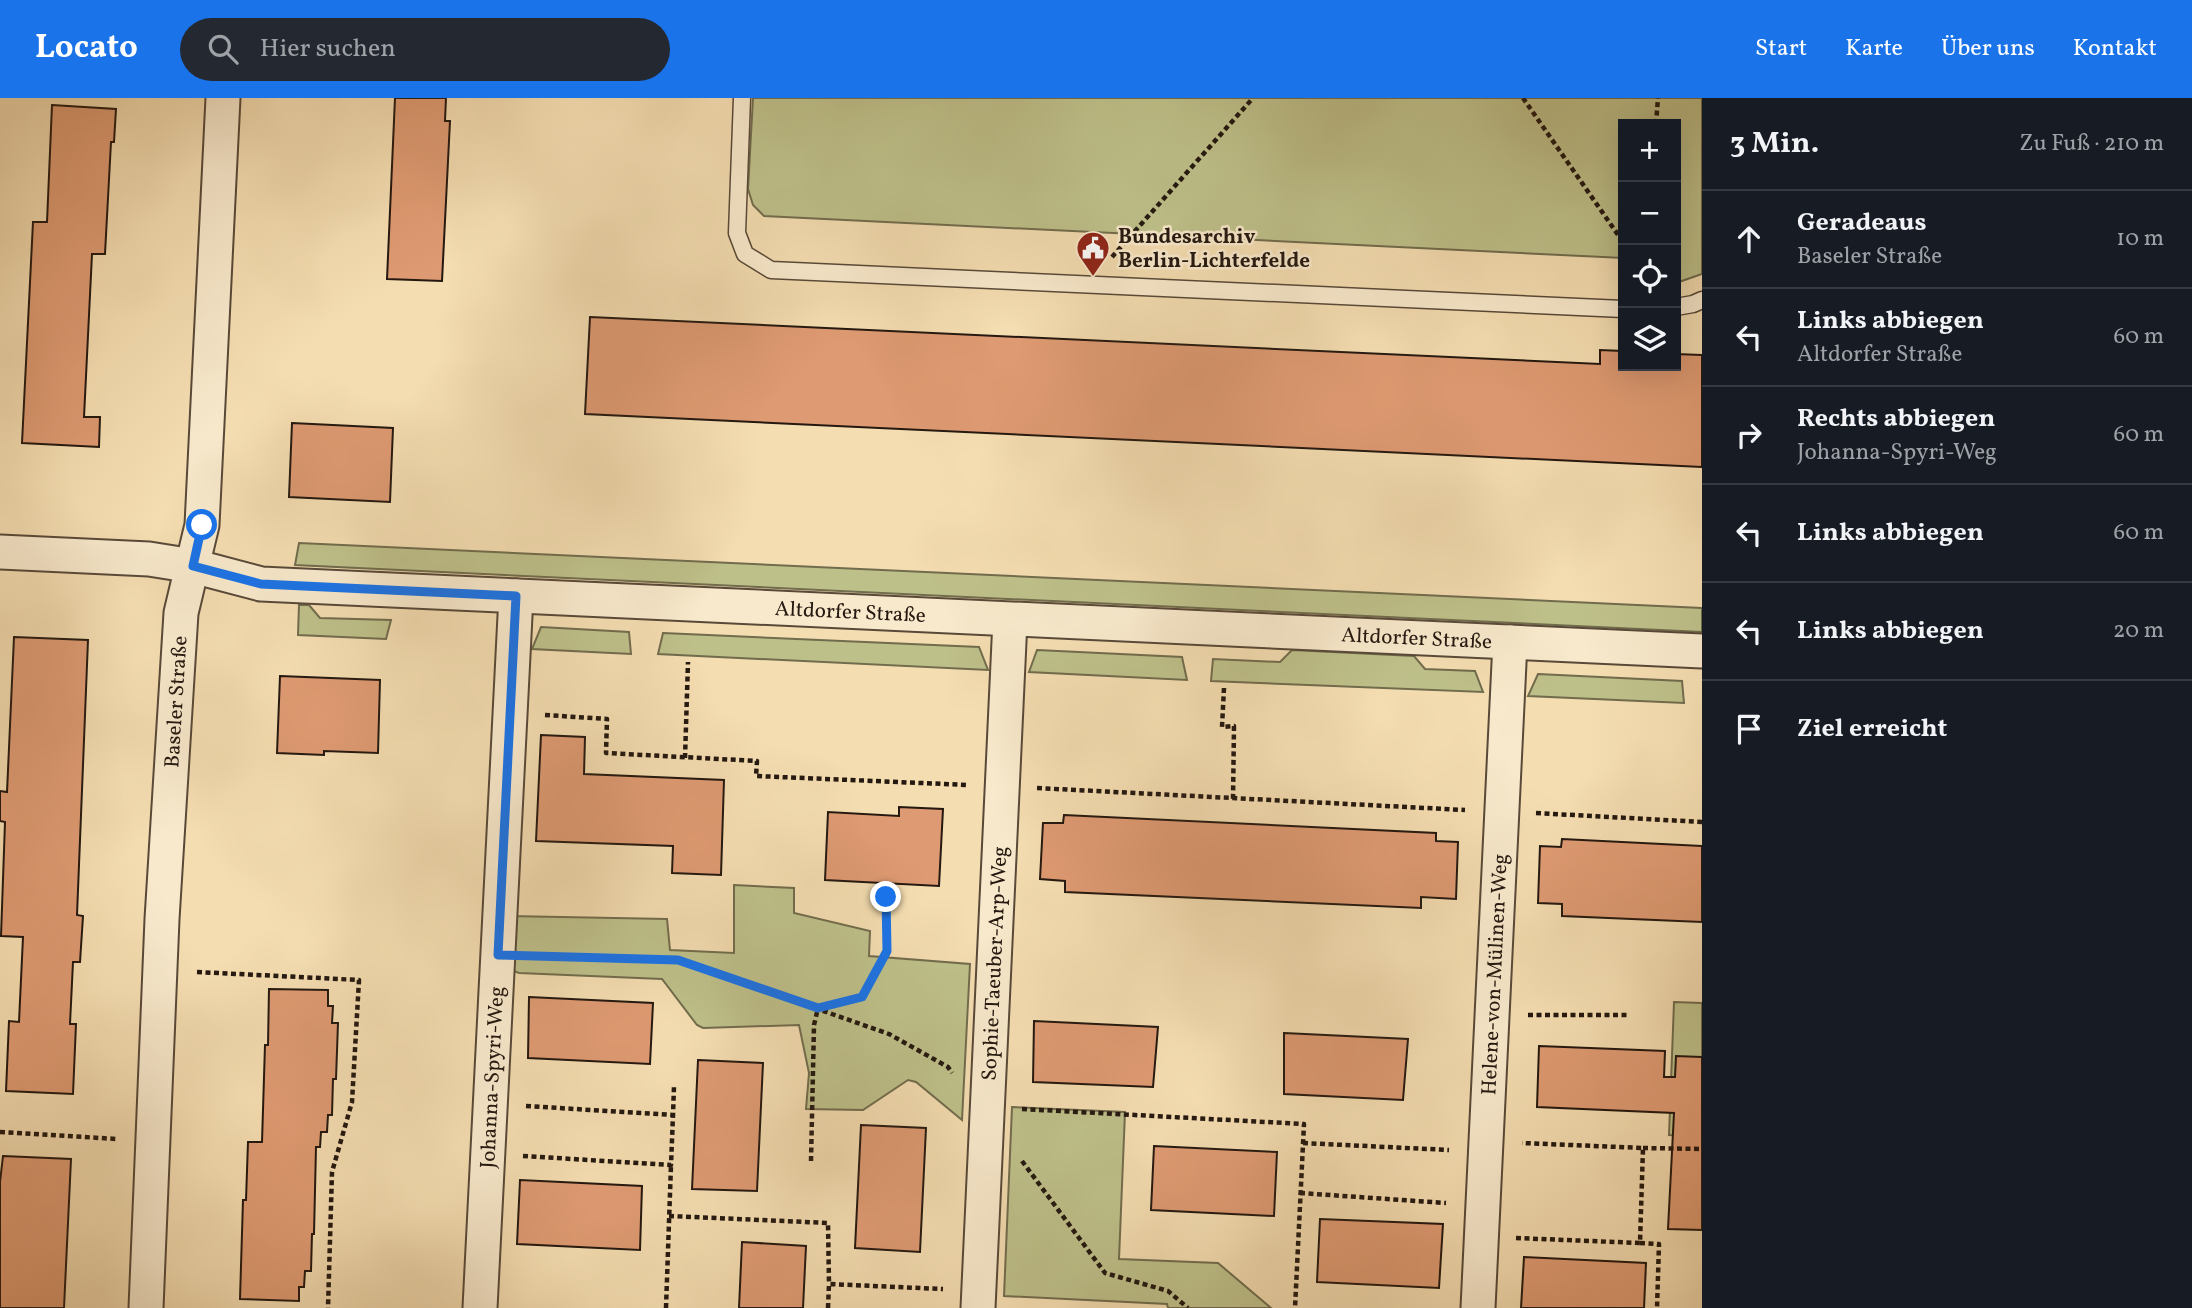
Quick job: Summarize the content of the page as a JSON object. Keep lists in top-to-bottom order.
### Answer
{
  "streets": {
    "street": [
      "Altdorfer Straße",
      "Baseler Straße",
      "Sophie-Taeuber-Arp-Weg",
      "Helene-von-Mülinen-Weg",
      "Johanna-Spyri-Weg"
    ]
  },
  "crossings": [
    ["Altdorfer Straße", "Baseler Straße"],
    ["Altdorfer Straße", "Sophie-Taeuber-Arp-Weg"],
    ["Altdorfer Straße", "Helene-von-Mülinen-Weg"],
    ["Altdorfer Straße", "Johanna-Spyri-Weg"]
  ],
  "places": {
    "public building": ["Bundesarchiv Berlin-Lichterfelde"]
  },
  "page": {
    "header": "Locato",
    "search": "Hier suchen",
    "nav": [
      "Start",
      "Karte",
      "Über uns",
      "Kontakt"
    ],
    "heading": ["3 Min.", "Zu Fuß · 210 m"],
    "map_buttons": ["+", "−"],
    "list": [
      ["Geradeaus", "Baseler Straße", "10 m"],
      ["Links abbiegen", "Altdorfer Straße", "60 m"],
      ["Rechts abbiegen", "Johanna-Spyri-Weg", "60 m"],
      ["Links abbiegen", "60 m"],
      ["Links abbiegen", "20 m"],
      "Ziel erreicht"
    ]
  }
}
